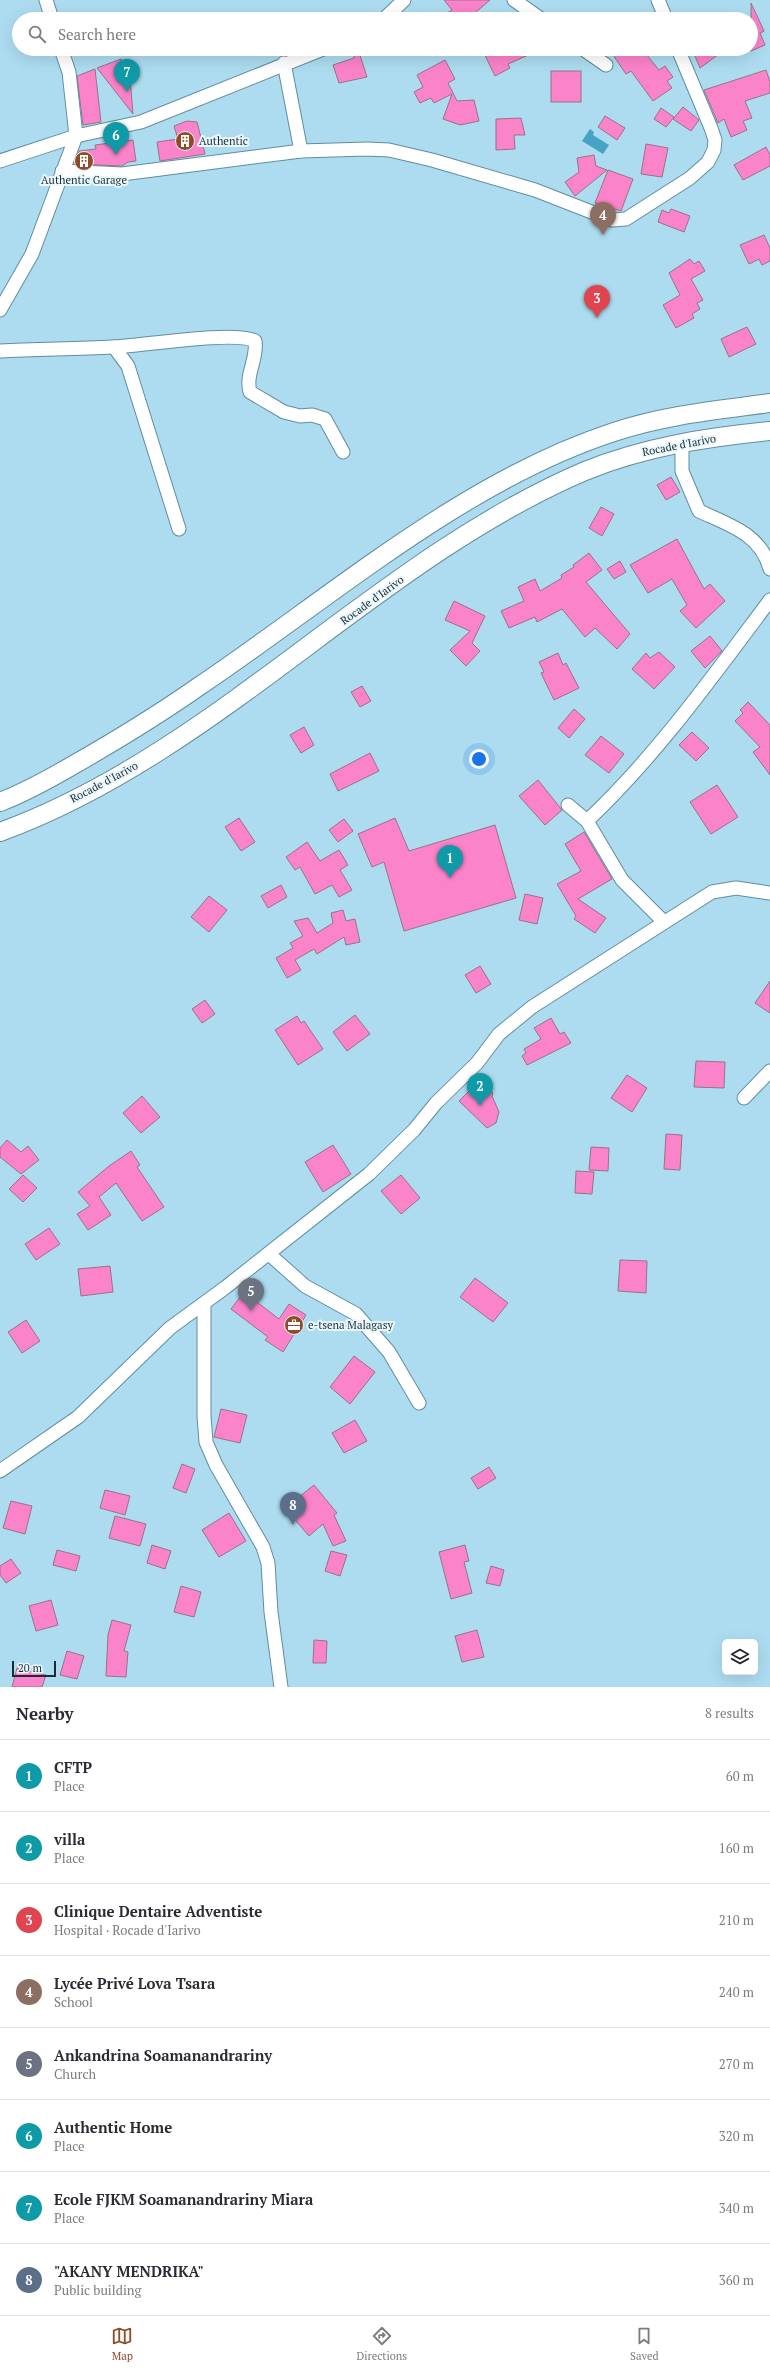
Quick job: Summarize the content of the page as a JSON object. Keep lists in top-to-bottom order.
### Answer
{
  "streets": {
    "main road": ["Rocade d'Iarivo"]
  },
  "places": {
    "building": ["Authentic", "Authentic Garage"],
    "office": ["e-tsena Malagasy"]
  },
  "scale_bar": "20 m",
  "page": {
    "search": "Search here",
    "pins": [
      "7",
      "6",
      "4",
      "3",
      "1",
      "2",
      "5",
      "8"
    ],
    "scale": "20 m",
    "heading": ["Nearby", "8 results"],
    "list": [
      {
        "mark": "1",
        "name": "CFTP",
        "note": "Place",
        "value": "60 m"
      },
      {
        "mark": "2",
        "name": "villa",
        "note": "Place",
        "value": "160 m"
      },
      {
        "mark": "3",
        "name": "Clinique Dentaire Adventiste",
        "note": "Hospital · Rocade d'Iarivo",
        "value": "210 m"
      },
      {
        "mark": "4",
        "name": "Lycée Privé Lova Tsara",
        "note": "School",
        "value": "240 m"
      },
      {
        "mark": "5",
        "name": "Ankandrina Soamanandrariny",
        "note": "Church",
        "value": "270 m"
      },
      {
        "mark": "6",
        "name": "Authentic Home",
        "note": "Place",
        "value": "320 m"
      },
      {
        "mark": "7",
        "name": "Ecole FJKM Soamanandrariny Miara",
        "note": "Place",
        "value": "340 m"
      },
      {
        "mark": "8",
        "name": "\"AKANY MENDRIKA\"",
        "note": "Public building",
        "value": "360 m"
      }
    ],
    "nav": ["Map", "Directions", "Saved"]
  }
}
